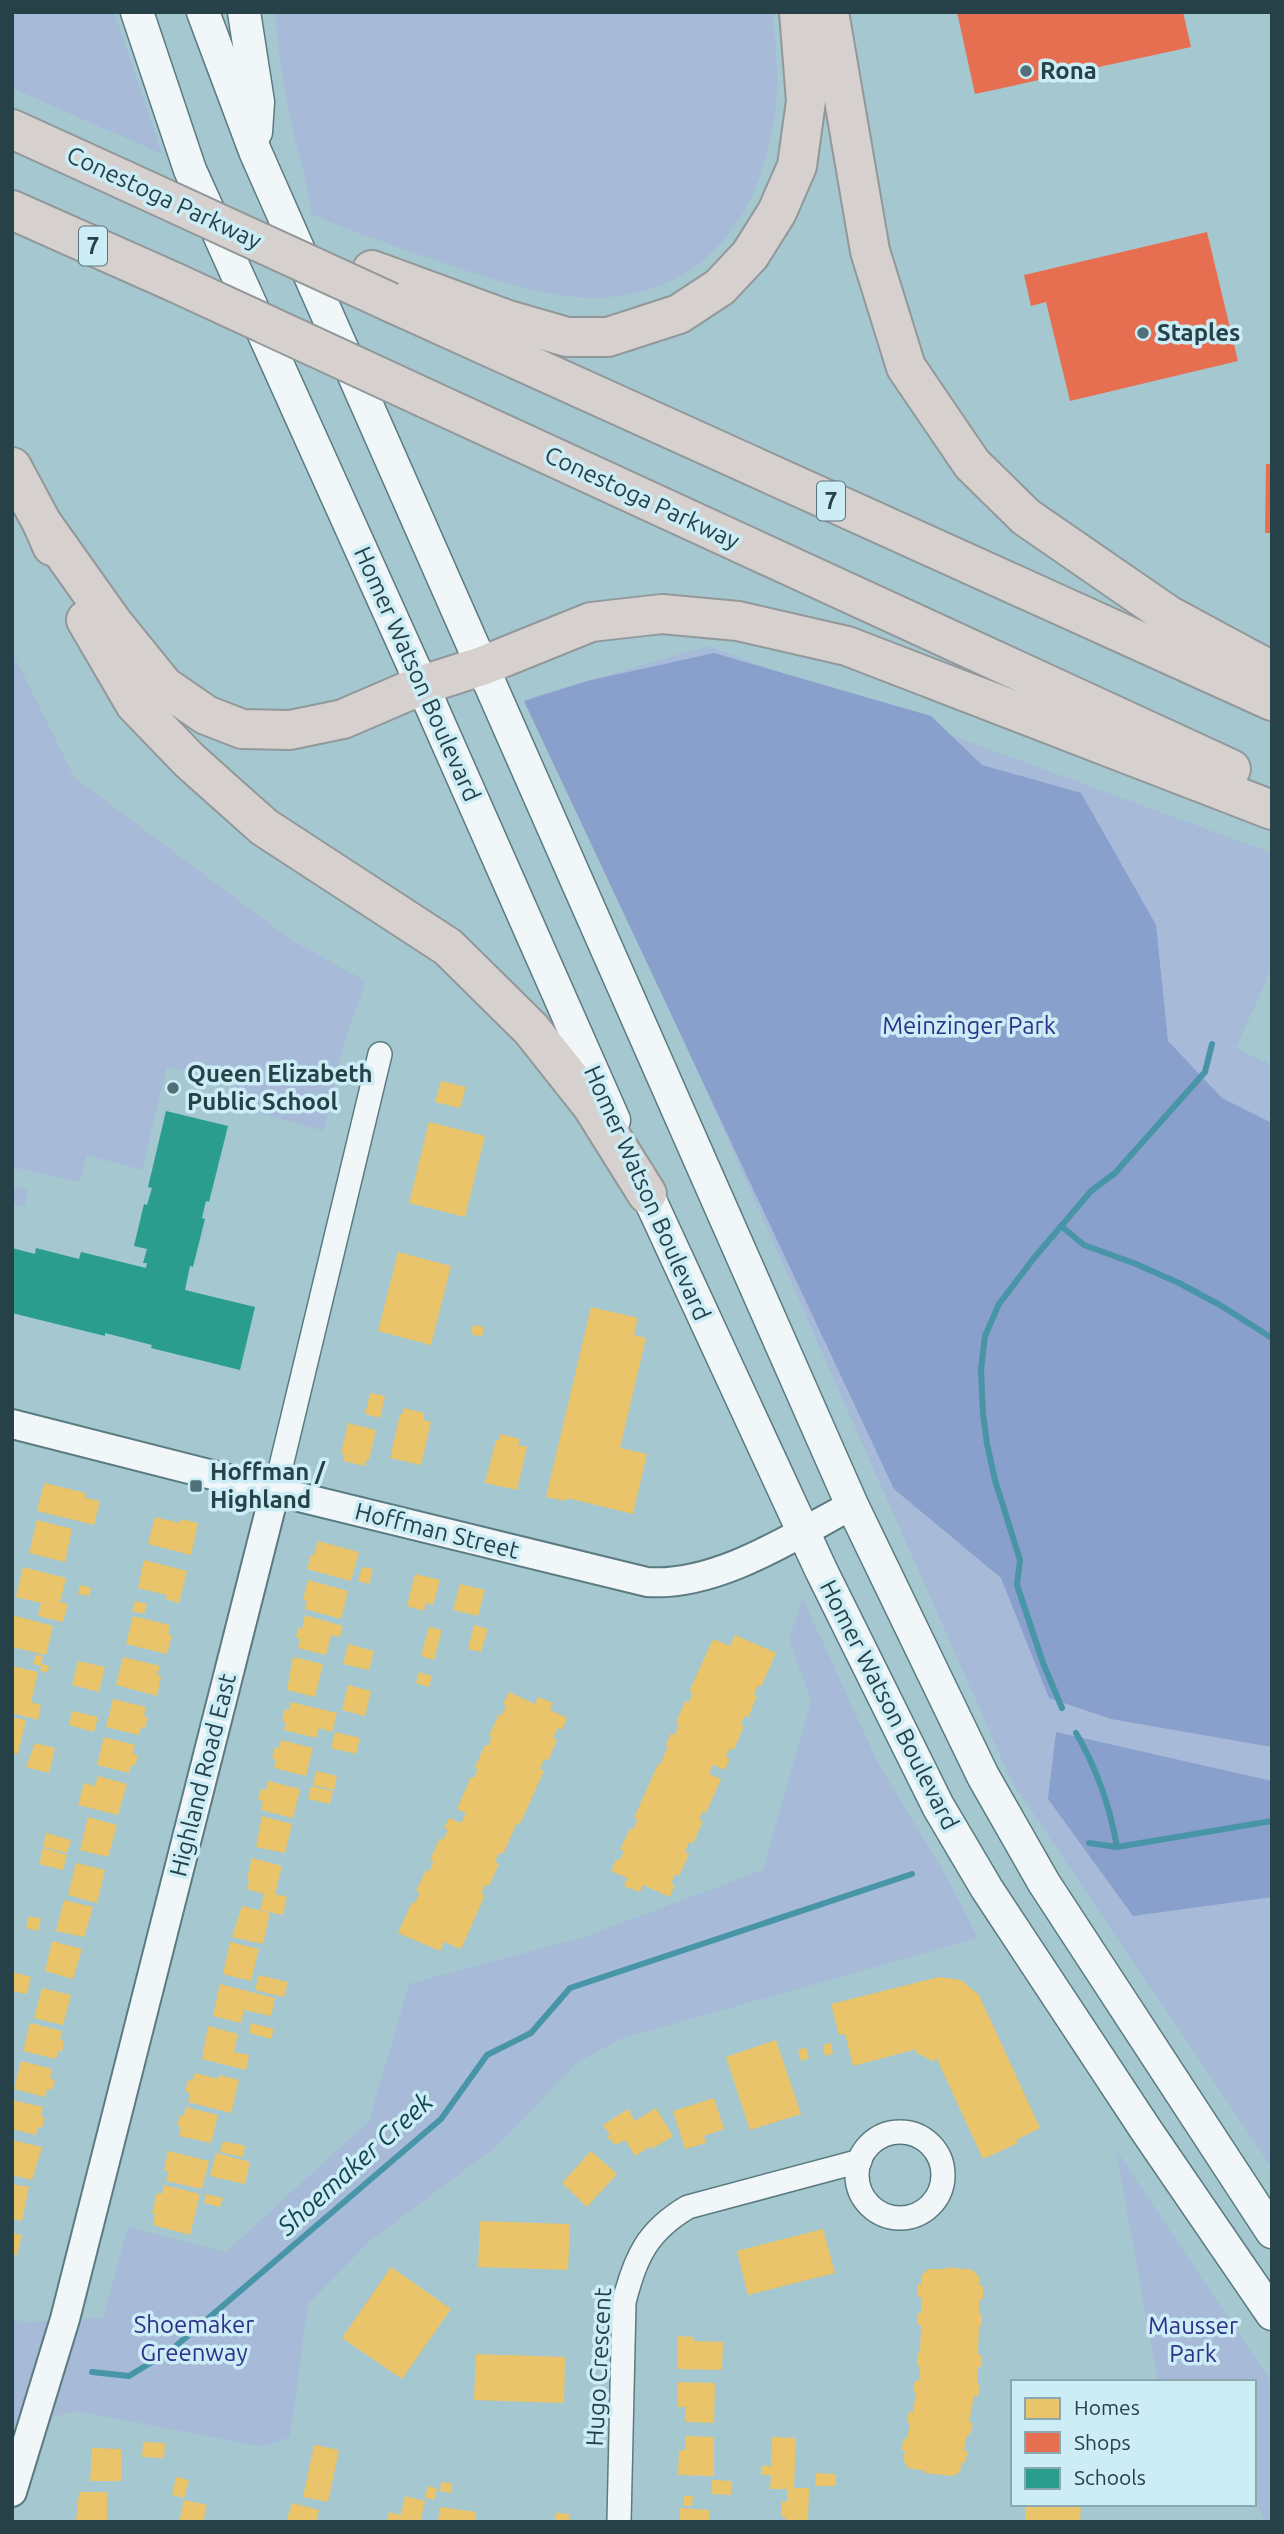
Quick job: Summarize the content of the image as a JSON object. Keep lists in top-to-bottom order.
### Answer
{
  "streets": {
    "highway": ["Conestoga Parkway", "7"],
    "main road": ["Homer Watson Boulevard"],
    "street": ["Hoffman Street", "Highland Road East", "Hugo Crescent"]
  },
  "crossings": [
    ["Homer Watson Boulevard", "Hoffman Street"],
    ["Hoffman Street", "Highland Road East"]
  ],
  "water": ["Shoemaker Creek"],
  "parks": ["Meinzinger Park", "Shoemaker Greenway", "Mausser Park"],
  "places": {
    "other": ["Rona", "Staples", "Queen Elizabeth Public School"],
    "transit": ["Hoffman / Highland"]
  },
  "legend": ["Homes", "Shops", "Schools"]
}
